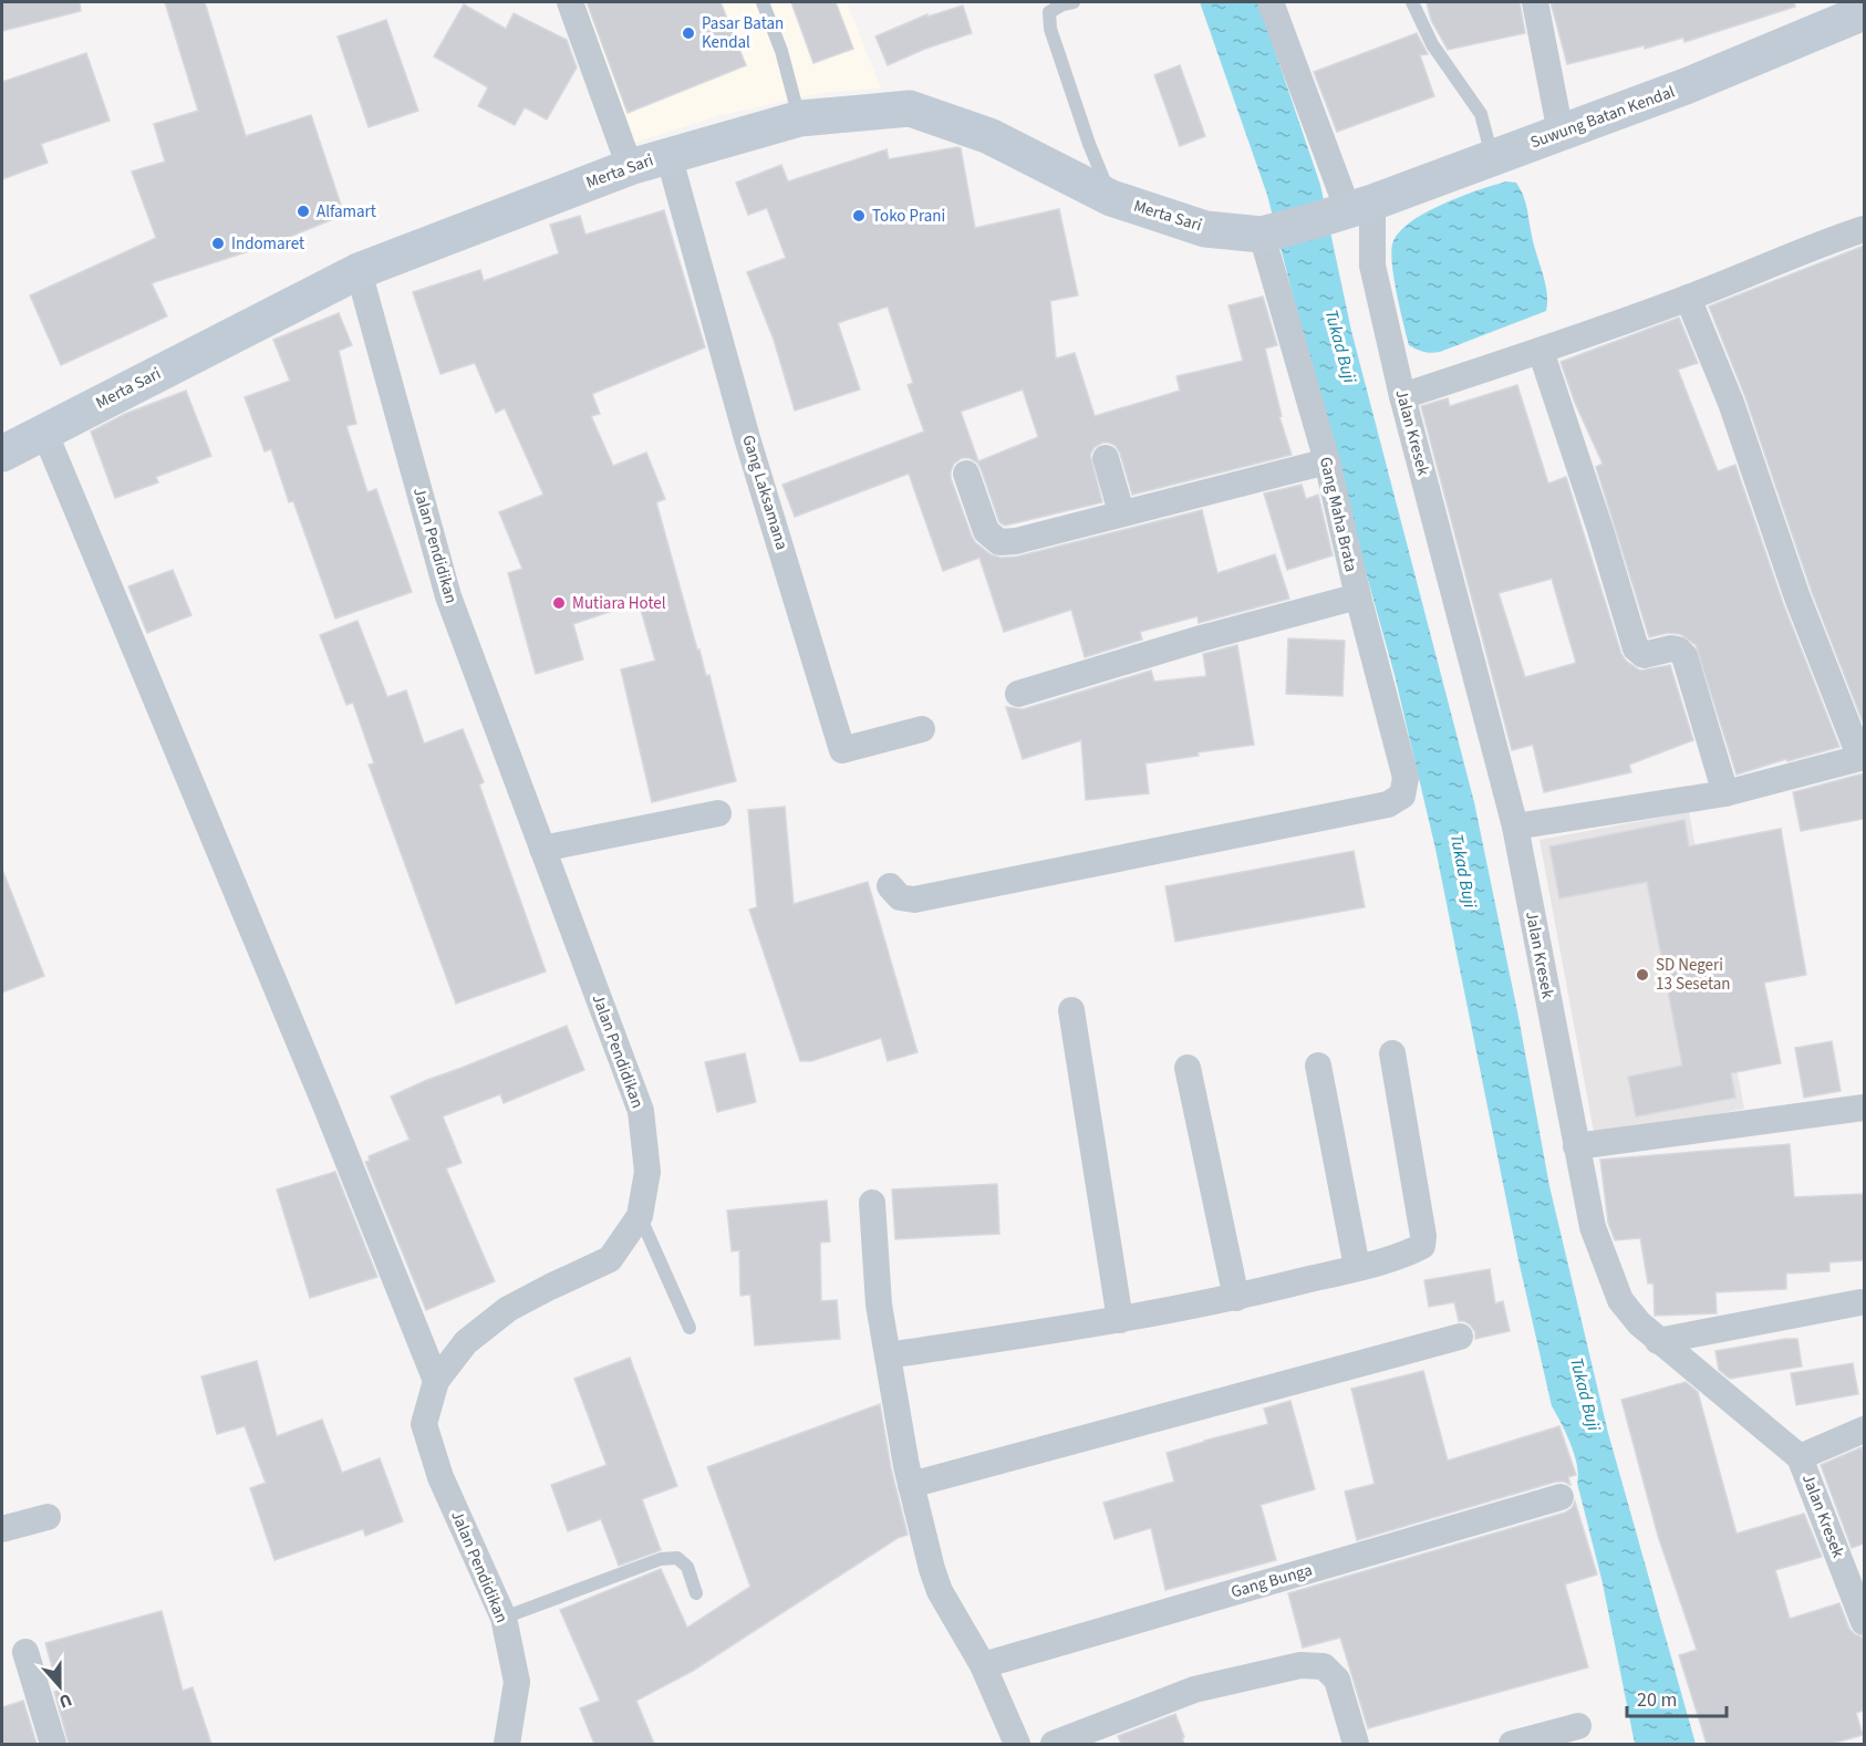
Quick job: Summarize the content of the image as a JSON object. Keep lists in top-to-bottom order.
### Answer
{
  "streets": {
    "street": [
      "Suwung Batan Kendal",
      "Merta Sari",
      "Jalan Kresek",
      "Gang Laksamana",
      "Gang Maha Brata",
      "Jalan Pendidikan",
      "Gang Bunga"
    ]
  },
  "crossings": [
    ["Suwung Batan Kendal", "Merta Sari"],
    ["Suwung Batan Kendal", "Jalan Kresek"],
    ["Suwung Batan Kendal", "Gang Maha Brata"],
    ["Merta Sari", "Gang Laksamana"],
    ["Merta Sari", "Gang Maha Brata"],
    ["Merta Sari", "Jalan Pendidikan"]
  ],
  "water": ["Tukad Buji"],
  "places": [
    "Pasar Batan Kendal",
    "Alfamart",
    "Toko Prani",
    "Indomaret",
    "Mutiara Hotel",
    "SD Negeri 13 Sesetan"
  ],
  "scale_bar": "20 m",
  "north": "bottom"
}
